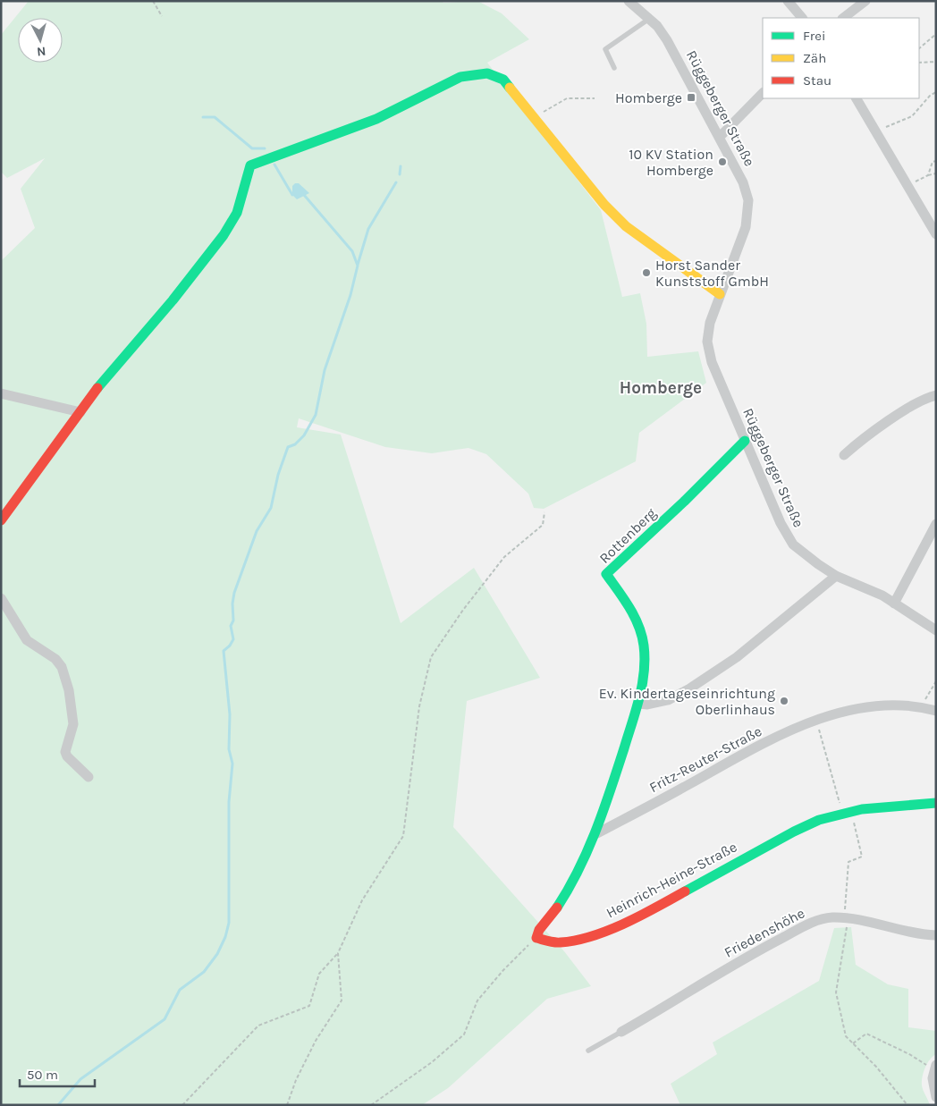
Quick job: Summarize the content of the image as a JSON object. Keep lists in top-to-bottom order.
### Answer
{
  "streets": {
    "street": [
      "Rüggeberger Straße",
      "Rottenberg",
      "Fritz-Reuter-Straße",
      "Heinrich-Heine-Straße",
      "Friedenshöhe"
    ]
  },
  "crossings": [
    ["Rüggeberger Straße", "Rottenberg"]
  ],
  "districts": ["Homberge"],
  "places": {
    "transit": ["Homberge"],
    "other": ["10 KV Station Homberge", "Horst Sander Kunststoff GmbH", "Ev. Kindertageseinrichtung Oberlinhaus"]
  },
  "legend": ["Frei", "Zäh", "Stau"],
  "scale_bar": "50 m",
  "north": "bottom"
}
